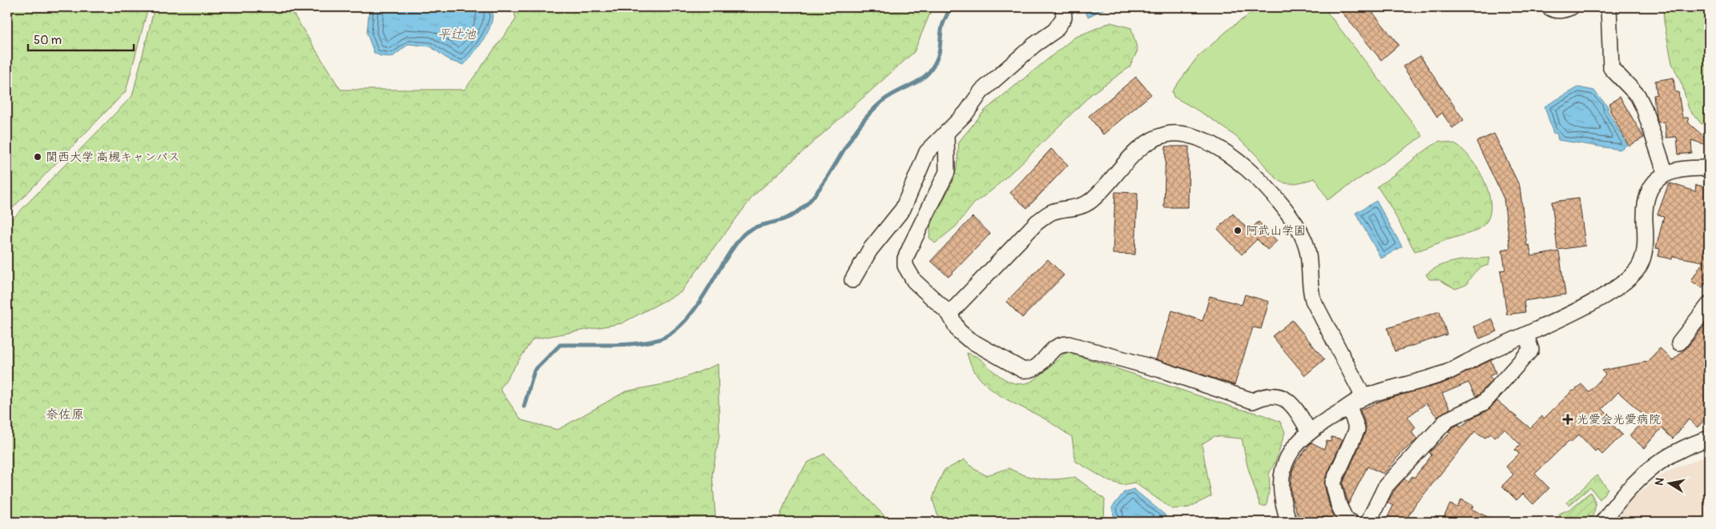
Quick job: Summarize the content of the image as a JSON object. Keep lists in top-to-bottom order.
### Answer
{
  "districts": ["奈佐原"],
  "water": ["平辻池"],
  "places": {
    "other": ["関西大学 高槻キャンパス", "阿武山学園"],
    "health": ["光愛会光愛病院"]
  },
  "scale_bar": "50 m",
  "north": "left"
}
